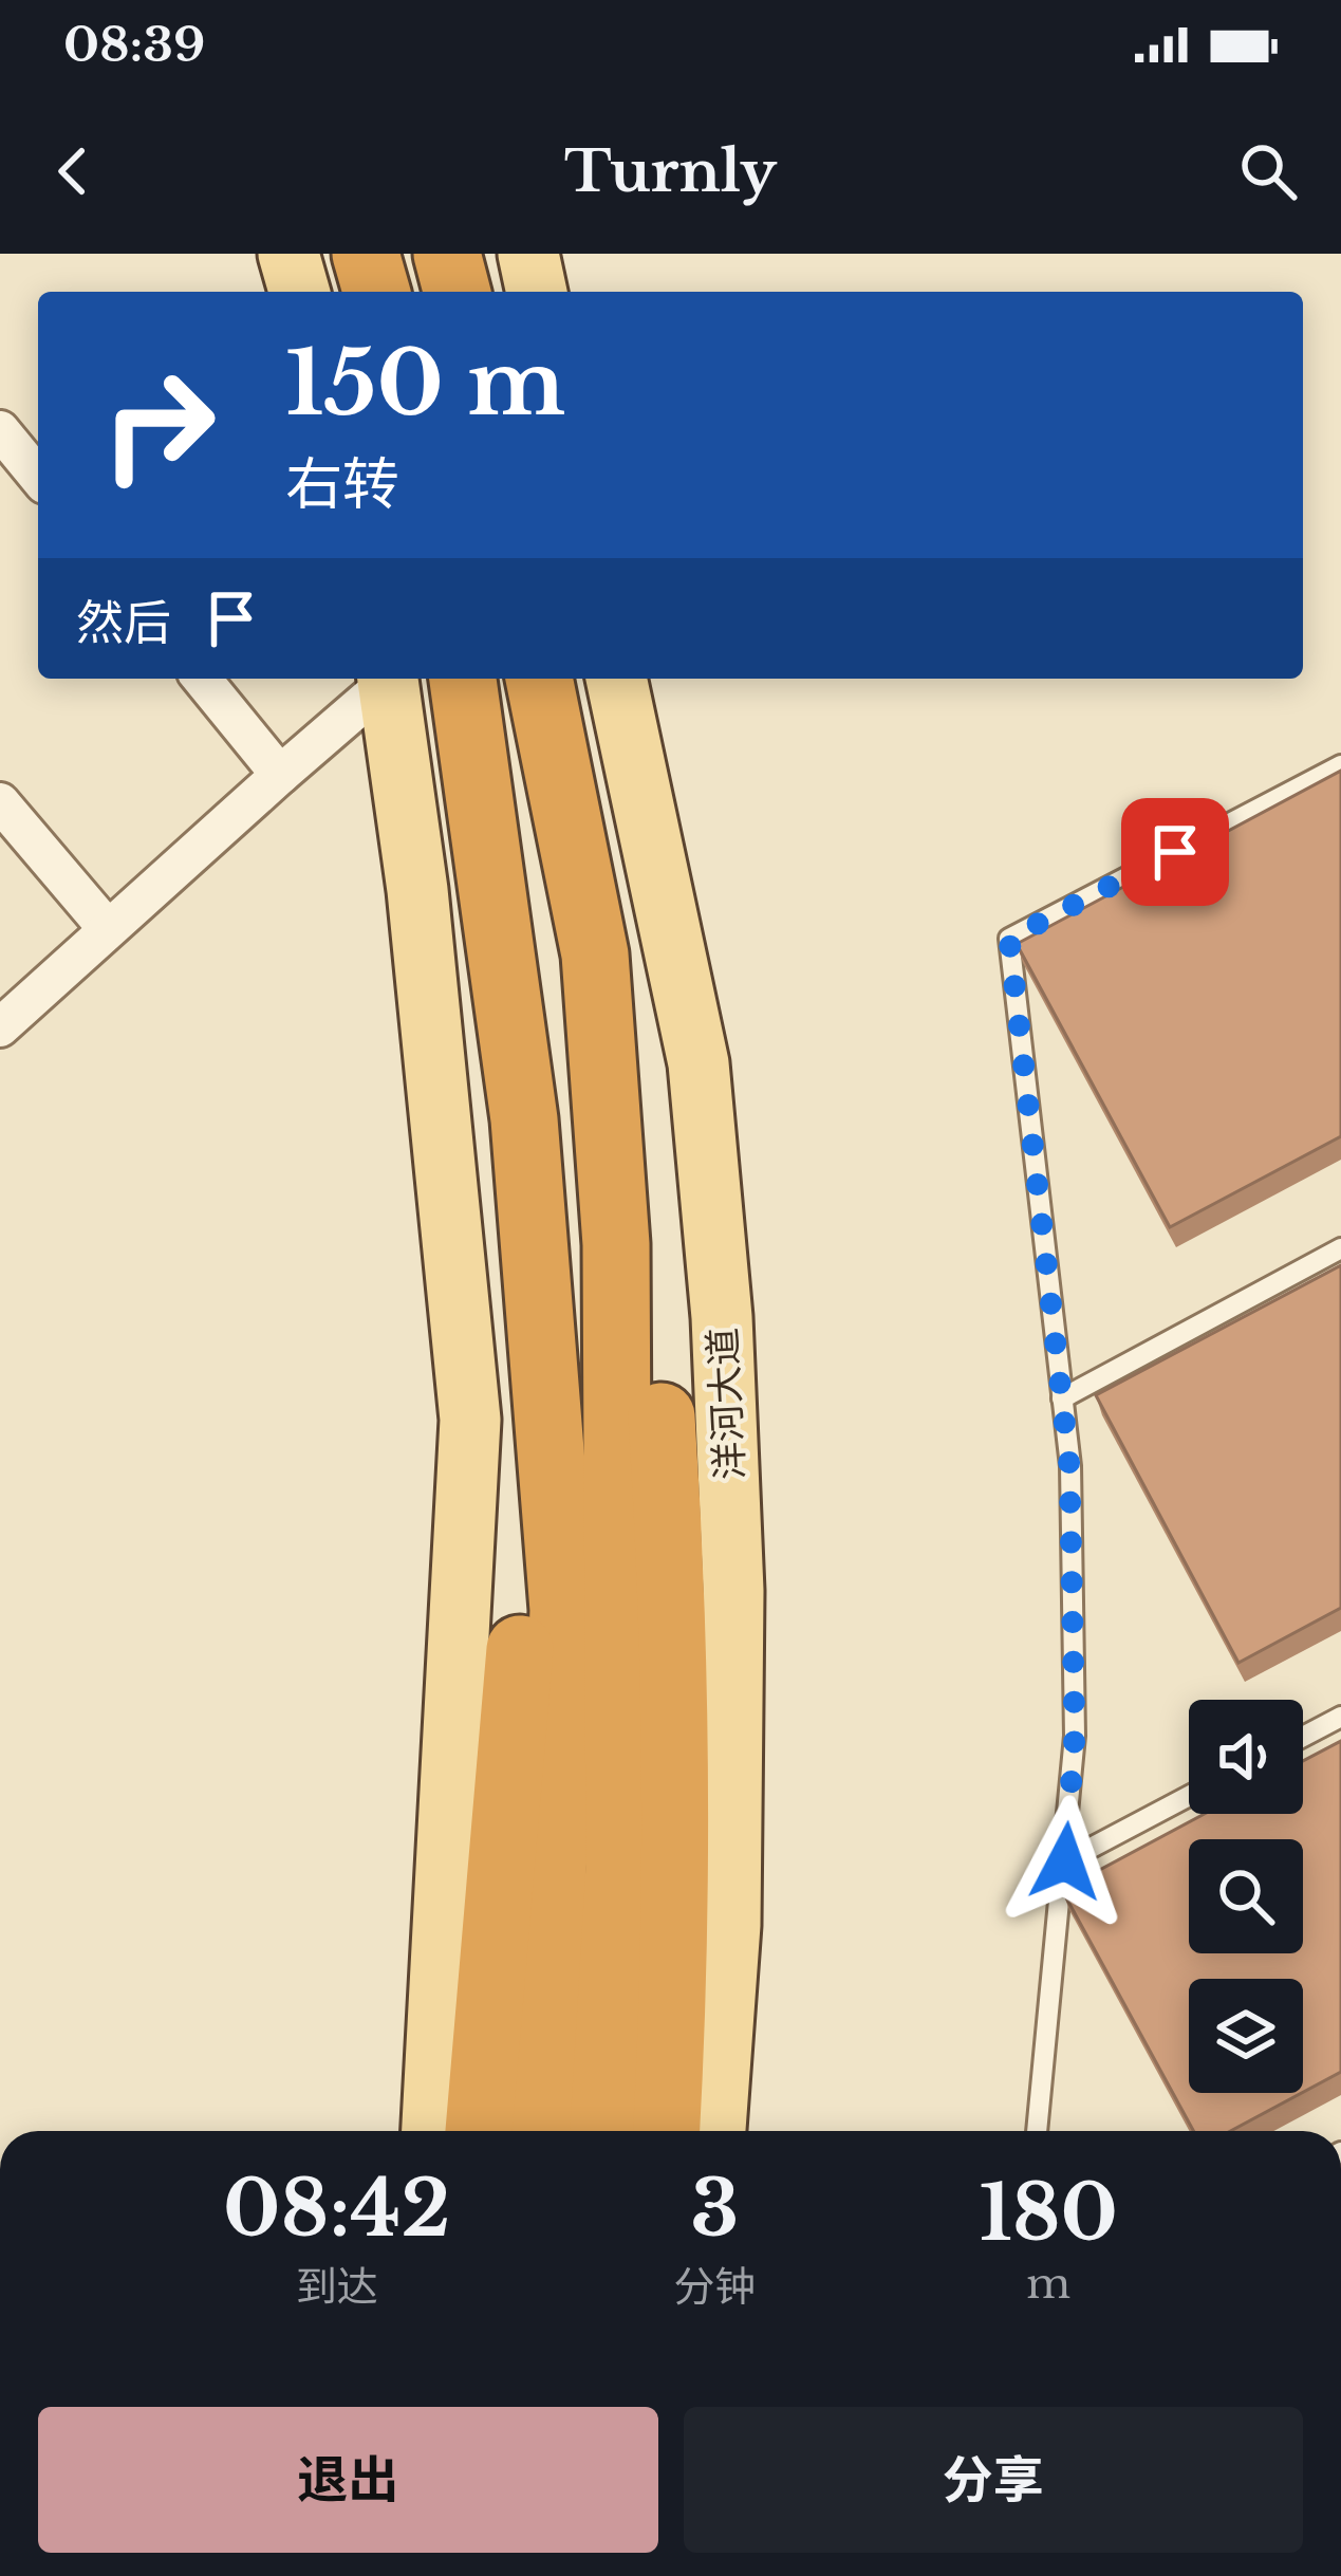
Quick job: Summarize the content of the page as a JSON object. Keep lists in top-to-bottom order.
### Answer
{
  "streets": {
    "main road": ["洋河大道"]
  },
  "page": {
    "status": "08:39",
    "header": "Turnly",
    "turn": ["150 m", "右转"],
    "then": "然后",
    "eta": [
      "08:42",
      "到达",
      "3",
      "分钟",
      "180",
      "m"
    ],
    "buttons": ["退出", "分享"]
  }
}
